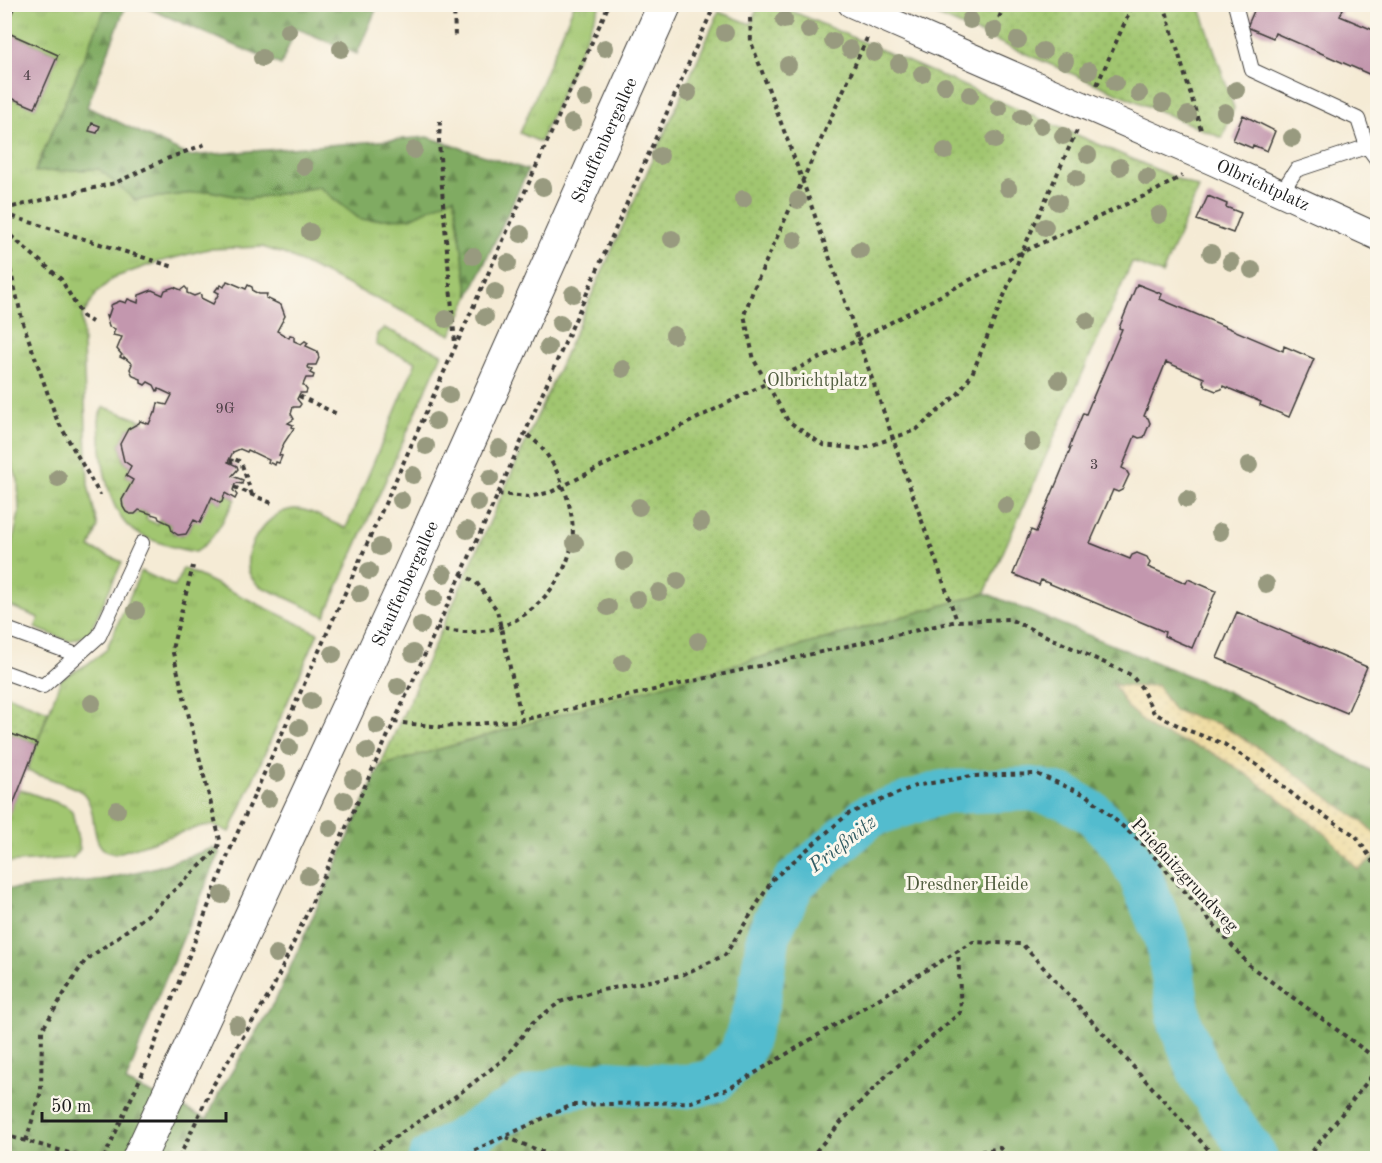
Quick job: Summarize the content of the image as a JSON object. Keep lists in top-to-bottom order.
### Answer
{
  "streets": {
    "main road": ["Stauffenbergallee"],
    "street": ["Olbrichtplatz"],
    "path": ["Prießnitzgrundweg"]
  },
  "water": ["Prießnitz"],
  "parks": ["Olbrichtplatz", "Dresdner Heide"],
  "house_numbers": ["4", "9G", "3"],
  "scale_bar": "50 m"
}
